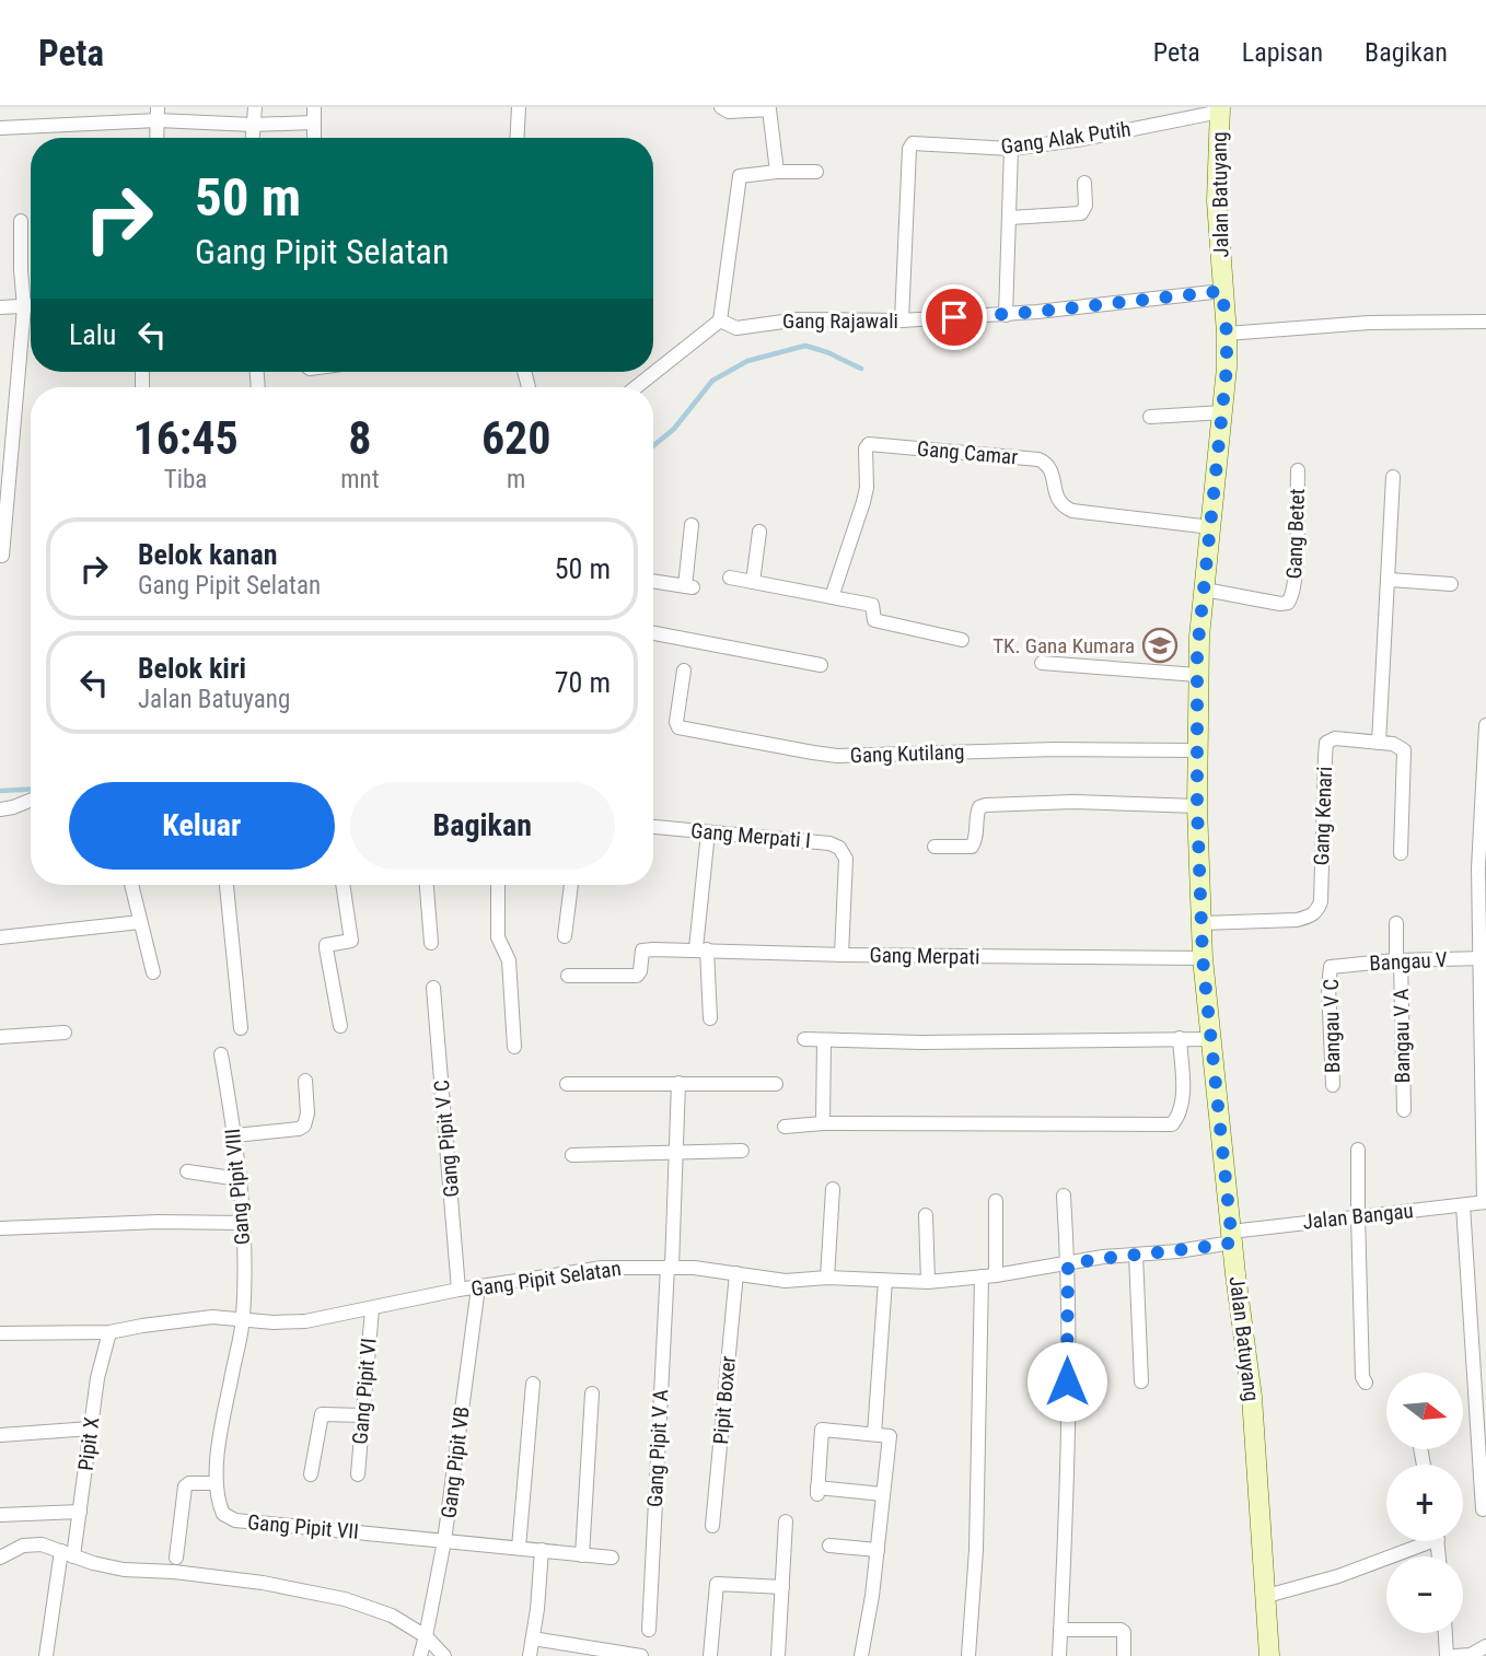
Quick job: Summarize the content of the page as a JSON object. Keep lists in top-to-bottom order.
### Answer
{
  "streets": {
    "street": [
      "Gang Alak Putih",
      "Jalan Batuyang",
      "Gang Rajawali",
      "Gang Camar",
      "Gang Betet",
      "Gang Kutilang",
      "Gang Kenari",
      "Gang Merpati I",
      "Gang Merpati",
      "Bangau V",
      "Bangau V C",
      "Bangau V A",
      "Gang Pipit V C",
      "Gang Pipit VIII",
      "Jalan Bangau",
      "Gang Pipit Selatan",
      "Gang Pipit VI",
      "Pipit Boxer",
      "Pipit X",
      "Gang Pipit V A",
      "Gang Pipit VB",
      "Gang Pipit VII"
    ]
  },
  "crossings": [
    ["Gang Alak Putih", "Jalan Batuyang"],
    ["Gang Alak Putih", "Gang Rajawali"],
    ["Jalan Batuyang", "Gang Rajawali"],
    ["Jalan Batuyang", "Gang Camar"],
    ["Jalan Batuyang", "Gang Betet"],
    ["Jalan Batuyang", "Gang Kutilang"],
    ["Jalan Batuyang", "Gang Kenari"],
    ["Jalan Batuyang", "Gang Merpati"],
    ["Jalan Batuyang", "Jalan Bangau"],
    ["Jalan Batuyang", "Gang Pipit Selatan"],
    ["Gang Merpati I", "Gang Merpati"],
    ["Bangau V", "Bangau V C"],
    ["Bangau V", "Bangau V A"],
    ["Gang Pipit V C", "Gang Pipit Selatan"],
    ["Gang Pipit VIII", "Gang Pipit Selatan"],
    ["Gang Pipit VIII", "Gang Pipit VII"],
    ["Jalan Bangau", "Gang Pipit Selatan"],
    ["Gang Pipit Selatan", "Gang Pipit VI"],
    ["Gang Pipit Selatan", "Pipit Boxer"],
    ["Gang Pipit Selatan", "Pipit X"],
    ["Gang Pipit Selatan", "Gang Pipit V A"],
    ["Gang Pipit Selatan", "Gang Pipit VB"],
    ["Gang Pipit Selatan", "Gang Pipit VII"],
    ["Gang Pipit VB", "Gang Pipit VII"]
  ],
  "places": {
    "school or university": ["TK. Gana Kumara"]
  },
  "north": "right",
  "page": {
    "header": "Peta",
    "nav": ["Peta", "Lapisan", "Bagikan"],
    "turn": ["50 m", "Gang Pipit Selatan"],
    "then": "Lalu",
    "eta": [
      "16:45",
      "Tiba",
      "8",
      "mnt",
      "620",
      "m"
    ],
    "list": [
      {
        "name": "Belok kanan",
        "note": "Gang Pipit Selatan",
        "value": "50 m"
      },
      {
        "name": "Belok kiri",
        "note": "Jalan Batuyang",
        "value": "70 m"
      }
    ],
    "buttons": ["Keluar", "Bagikan"],
    "map_buttons": ["+", "−"]
  }
}
